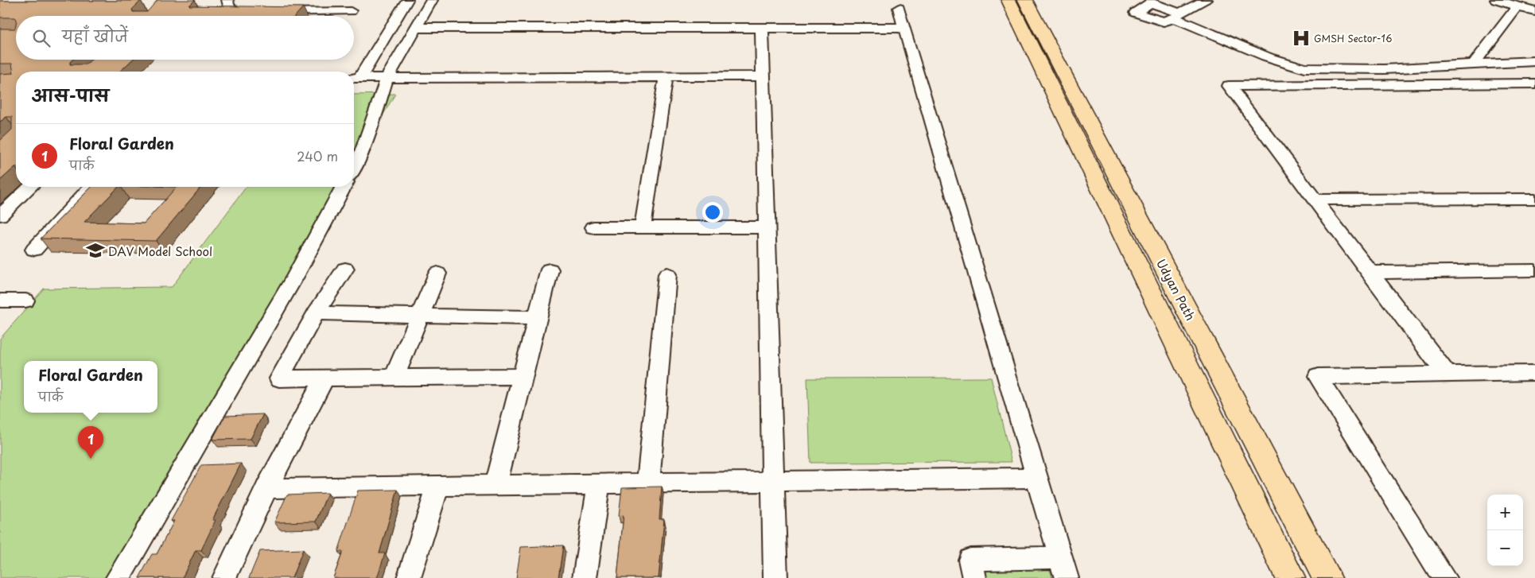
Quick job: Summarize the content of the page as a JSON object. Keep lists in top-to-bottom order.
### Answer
{
  "streets": {
    "main road": ["Udyan Path"]
  },
  "places": {
    "hospital": ["GMSH Sector-16"],
    "school or university": ["DAV Model School"]
  },
  "page": {
    "search": "यहाँ खोजें",
    "heading": "आस-पास",
    "list": [
      {
        "mark": "1",
        "name": "Floral Garden",
        "note": "पार्क",
        "value": "240 m"
      }
    ],
    "popup": ["Floral Garden", "पार्क"],
    "pins": "1",
    "map_buttons": ["+", "−"]
  }
}
